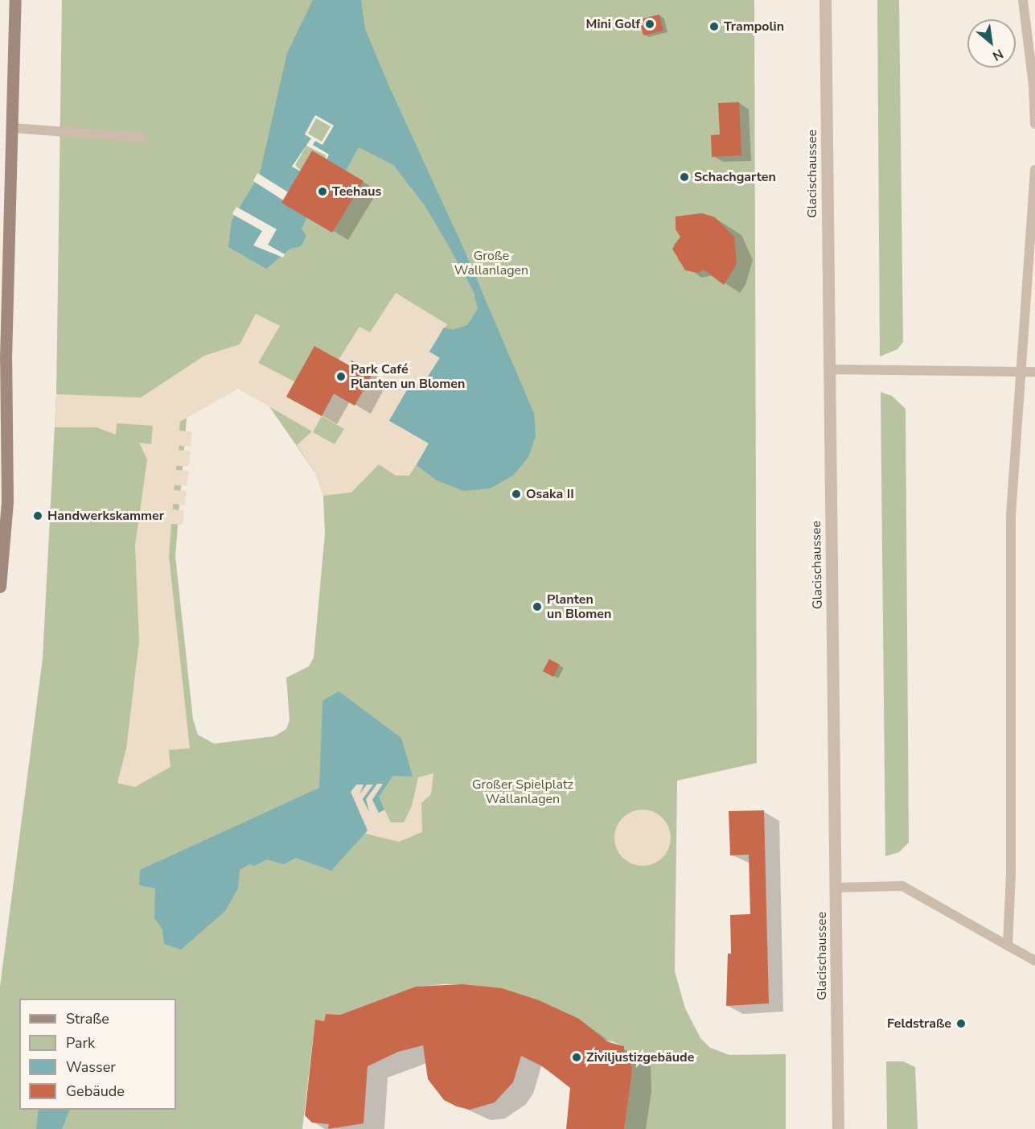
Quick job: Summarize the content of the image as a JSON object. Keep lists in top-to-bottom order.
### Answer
{
  "streets": {
    "street": ["Glacischaussee"]
  },
  "parks": ["Große Wallanlagen", "Großer Spielplatz Wallanlagen"],
  "places": [
    "Mini Golf",
    "Trampolin",
    "Schachgarten",
    "Teehaus",
    "Park Café Planten un Blomen",
    "Osaka II",
    "Handwerkskammer",
    "Planten un Blomen",
    "Feldstraße",
    "Ziviljustizgebäude"
  ],
  "legend": [
    "Straße",
    "Park",
    "Wasser",
    "Gebäude"
  ],
  "north": "bottom right"
}
